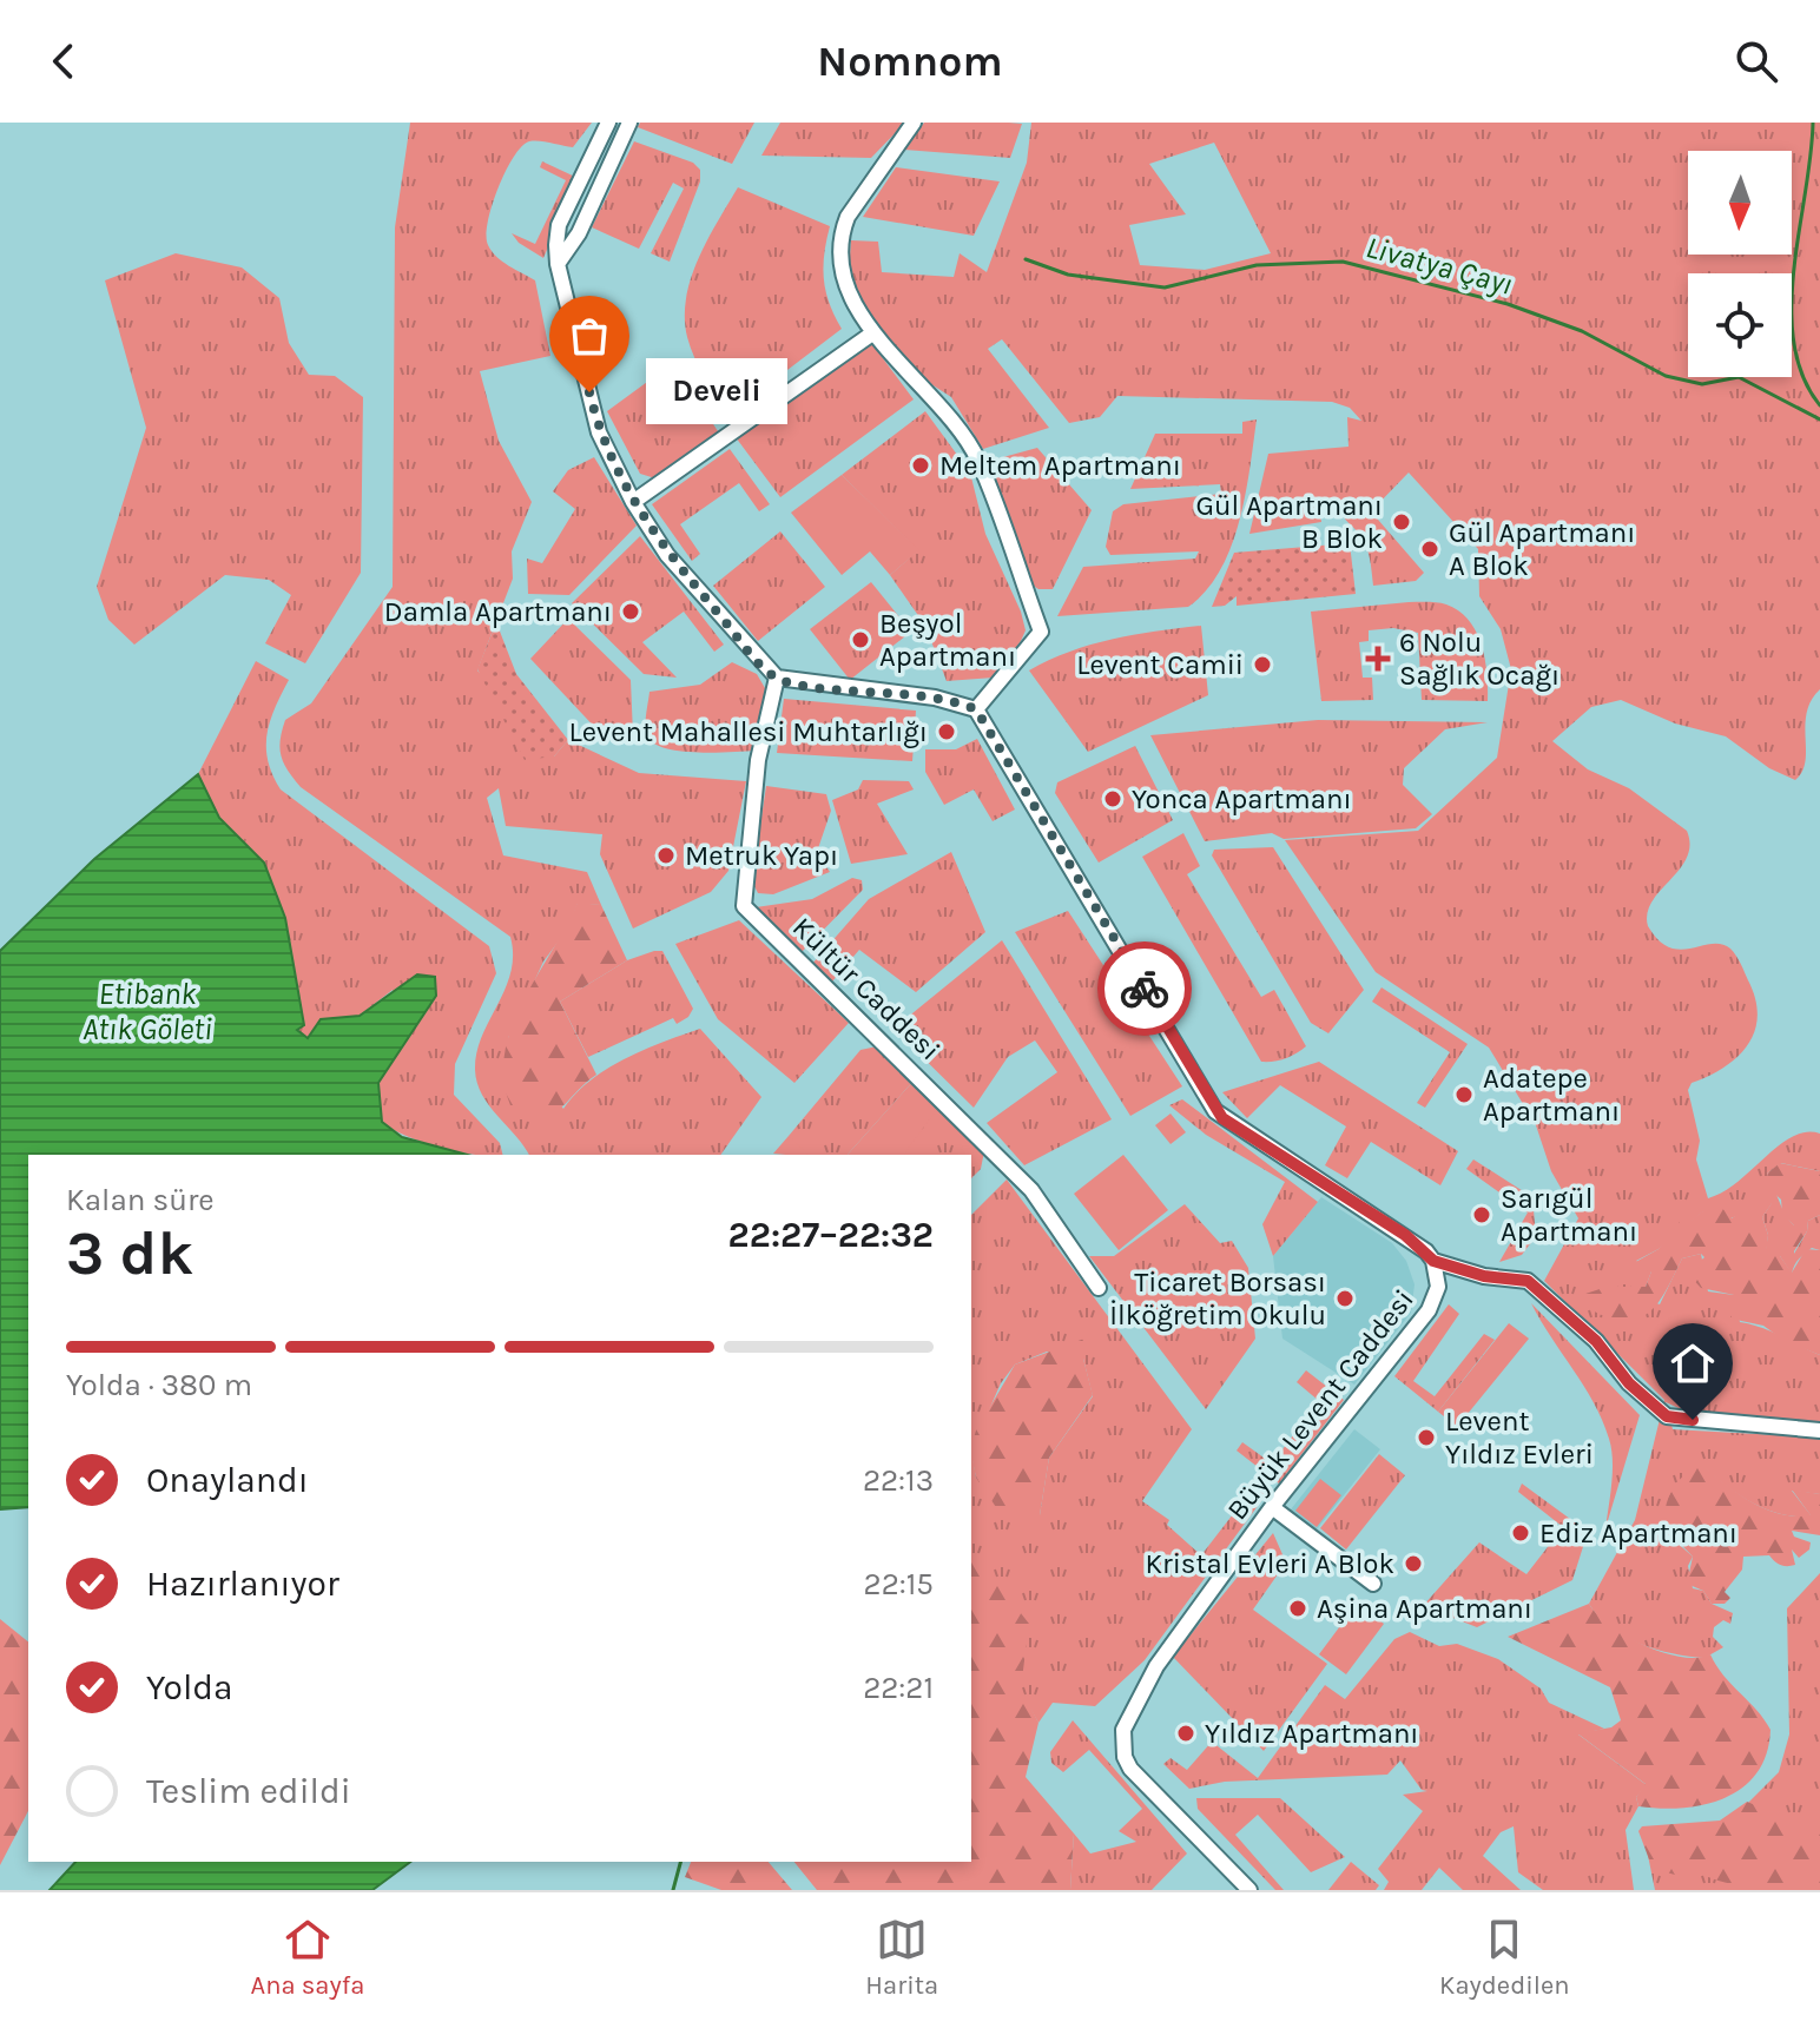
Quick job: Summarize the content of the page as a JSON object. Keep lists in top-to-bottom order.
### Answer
{
  "streets": {
    "street": ["Kültür Caddesi", "Büyük Levent Caddesi"]
  },
  "water": ["Livatya Çayı", "Etibank Atık Göleti"],
  "places": {
    "other": [
      "Develi",
      "Meltem Apartmanı",
      "Gül Apartmanı B Blok",
      "Gül Apartmanı A Blok",
      "Damla Apartmanı",
      "Beşyol Apartmanı",
      "Levent Camii",
      "Levent Mahallesi Muhtarlığı",
      "Yonca Apartmanı",
      "Metruk Yapı",
      "Adatepe Apartmanı",
      "Sarıgül Apartmanı",
      "Ticaret Borsası İlköğretim Okulu",
      "Levent Yıldız Evleri",
      "Ediz Apartmanı",
      "Kristal Evleri A Blok",
      "Aşina Apartmanı",
      "Yıldız Apartmanı"
    ],
    "health": ["6 Nolu Sağlık Ocağı"]
  },
  "north": "bottom",
  "page": {
    "header": "Nomnom",
    "bubble": "Develi",
    "heading": ["3 dk", "Kalan süre", "22:27–22:32"],
    "bar": "Yolda · 380 m",
    "list": [
      ["Onaylandı", "22:13"],
      ["Hazırlanıyor", "22:15"],
      ["Yolda", "22:21"],
      "Teslim edildi"
    ],
    "tabs": ["Ana sayfa", "Harita", "Kaydedilen"]
  }
}
